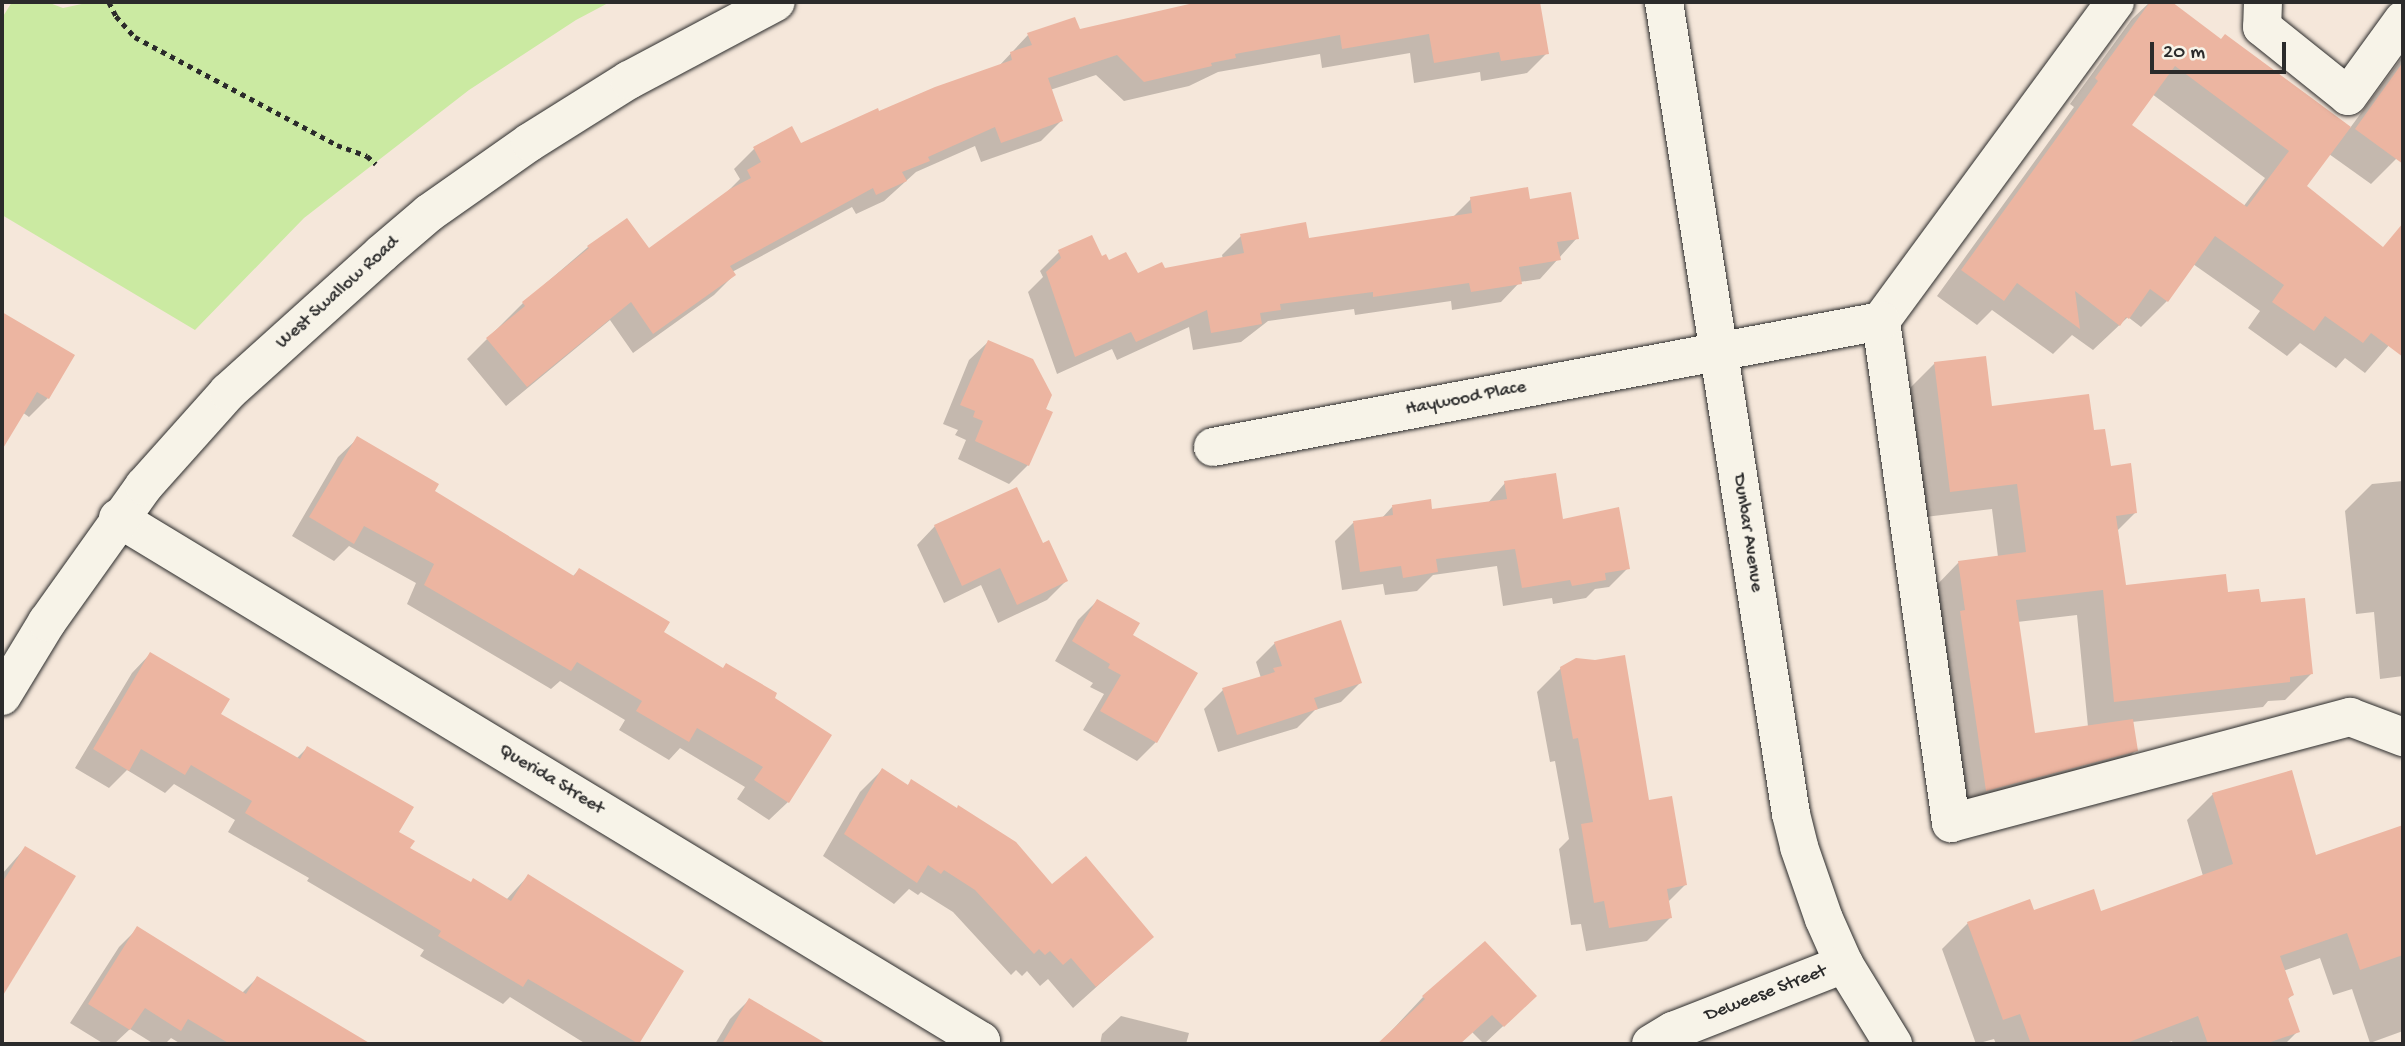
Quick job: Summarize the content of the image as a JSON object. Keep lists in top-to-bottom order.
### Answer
{
  "streets": {
    "street": [
      "West Swallow Road",
      "Haywood Place",
      "Dunbar Avenue",
      "Querida Street",
      "Deweese Street"
    ]
  },
  "crossings": [
    ["West Swallow Road", "Querida Street"],
    ["Haywood Place", "Dunbar Avenue"],
    ["Dunbar Avenue", "Deweese Street"]
  ],
  "scale_bar": "20 m"
}
